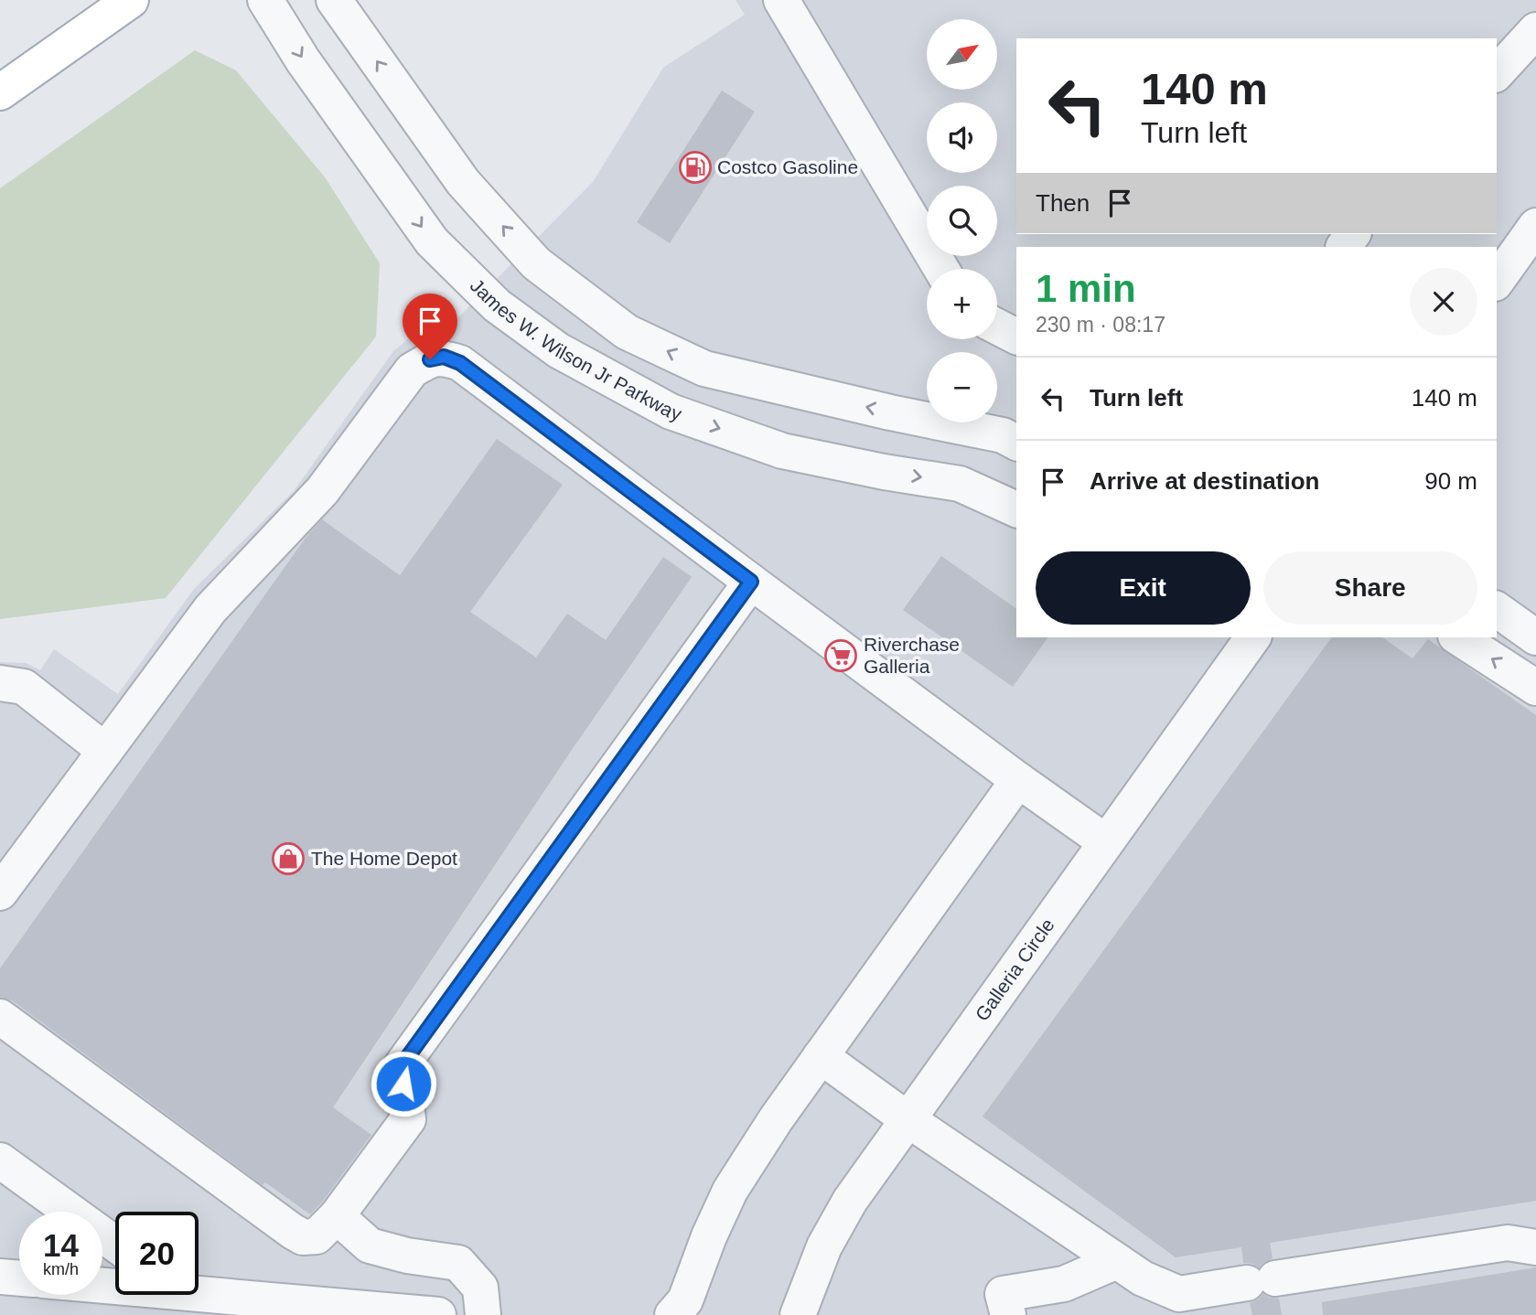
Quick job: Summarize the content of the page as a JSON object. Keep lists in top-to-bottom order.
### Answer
{
  "streets": {
    "street": ["James W. Wilson Jr Parkway", "Galleria Circle"]
  },
  "places": {
    "fuel station": ["Costco Gasoline"],
    "supermarket": ["Riverchase Galleria"],
    "shop": ["The Home Depot"]
  },
  "north": "top right",
  "page": {
    "map_buttons": ["+", "−"],
    "turn": ["140 m", "Turn left"],
    "then": "Then",
    "heading": ["1 min", "230 m · 08:17"],
    "list": [
      {
        "name": "Turn left",
        "value": "140 m"
      },
      {
        "name": "Arrive at destination",
        "value": "90 m"
      }
    ],
    "buttons": ["Exit", "Share"],
    "speed": "14 km/h",
    "limit": "20"
  }
}
